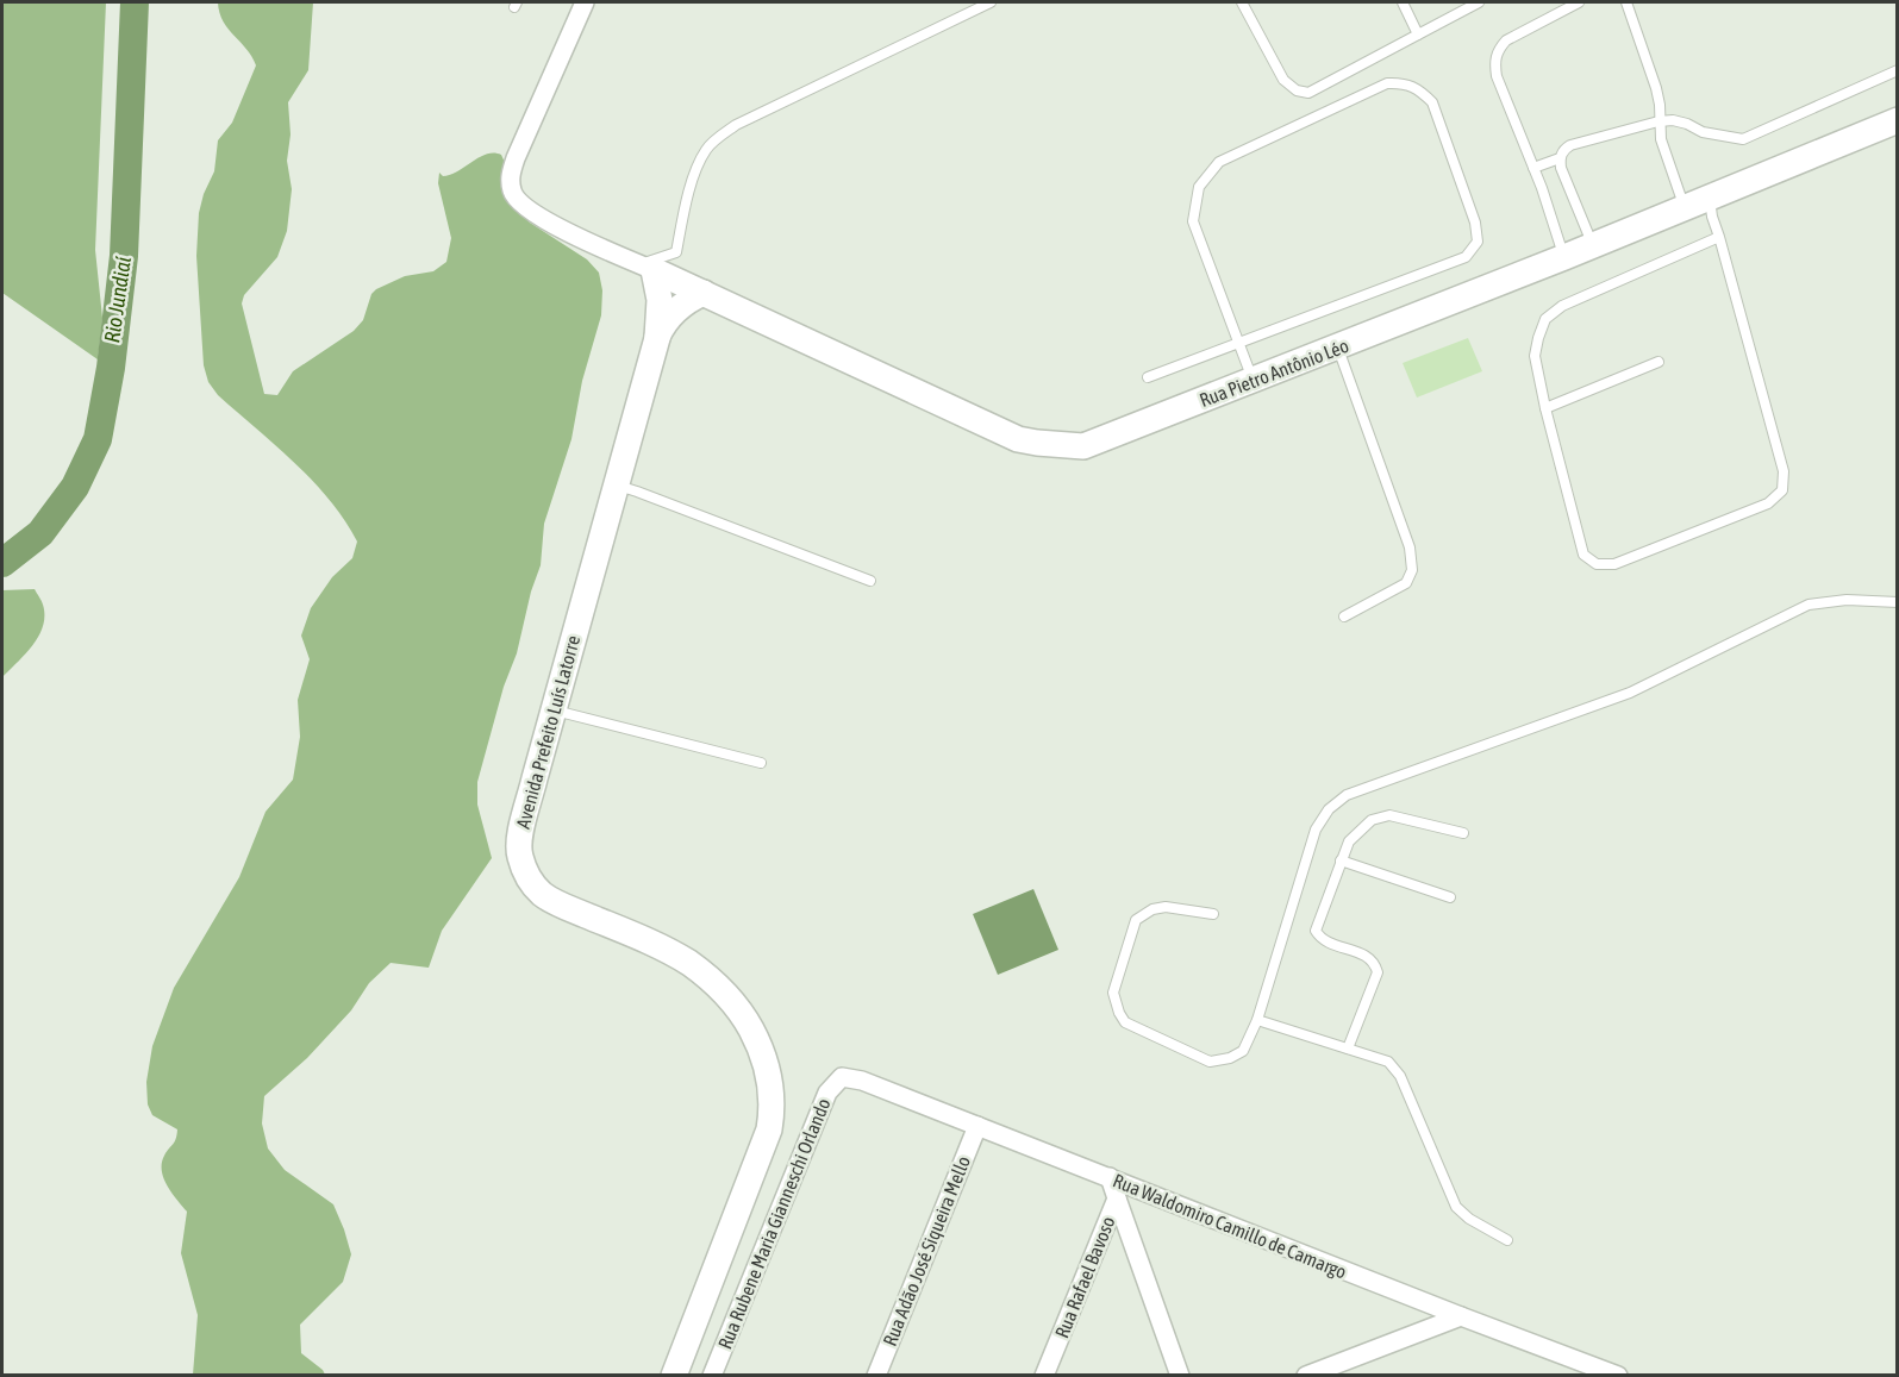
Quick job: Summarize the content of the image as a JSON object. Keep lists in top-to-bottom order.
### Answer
{
  "streets": {
    "main road": ["Rua Pietro Antônio Léo", "Avenida Prefeito Luís Latorre"],
    "street": [
      "Rua Rubene Maria Gianneschi Orlando",
      "Rua Waldomiro Camillo de Camargo",
      "Rua Adão José Siqueira Mello",
      "Rua Rafael Bavoso"
    ]
  },
  "crossings": [
    ["Rua Pietro Antônio Léo", "Avenida Prefeito Luís Latorre"],
    ["Rua Rubene Maria Gianneschi Orlando", "Rua Waldomiro Camillo de Camargo"],
    ["Rua Waldomiro Camillo de Camargo", "Rua Adão José Siqueira Mello"],
    ["Rua Waldomiro Camillo de Camargo", "Rua Rafael Bavoso"]
  ],
  "water": ["Rio Jundiaí"]
}
